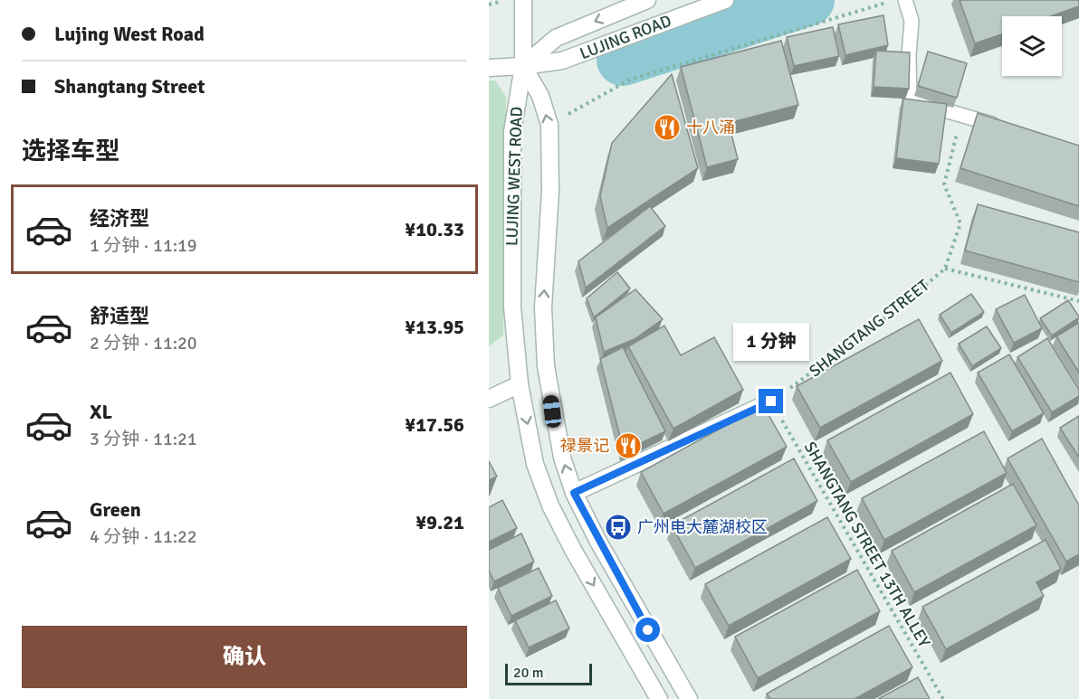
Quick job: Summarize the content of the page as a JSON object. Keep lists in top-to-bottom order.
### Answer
{
  "streets": {
    "street": ["LUJING ROAD", "LUJING WEST ROAD"],
    "path": ["SHANGTANG STREET", "SHANGTANG STREET 13TH ALLEY"]
  },
  "crossings": [
    ["LUJING ROAD", "LUJING WEST ROAD"],
    ["SHANGTANG STREET", "SHANGTANG STREET 13TH ALLEY"]
  ],
  "places": {
    "restaurant": ["十八涌", "禄景记"],
    "bus stop": ["广州电大麓湖校区"]
  },
  "scale_bar": "20 m",
  "page": {
    "banner": ["Lujing West Road", "Shangtang Street"],
    "heading": "选择车型",
    "list": [
      {
        "name": "经济型",
        "note": "1 分钟 · 11:19",
        "value": "¥10.33"
      },
      {
        "name": "舒适型",
        "note": "2 分钟 · 11:20",
        "value": "¥13.95"
      },
      {
        "name": "XL",
        "note": "3 分钟 · 11:21",
        "value": "¥17.56"
      },
      {
        "name": "Green",
        "note": "4 分钟 · 11:22",
        "value": "¥9.21"
      }
    ],
    "bubble": "1 分钟",
    "buttons": "确认",
    "scale": "20 m"
  }
}
